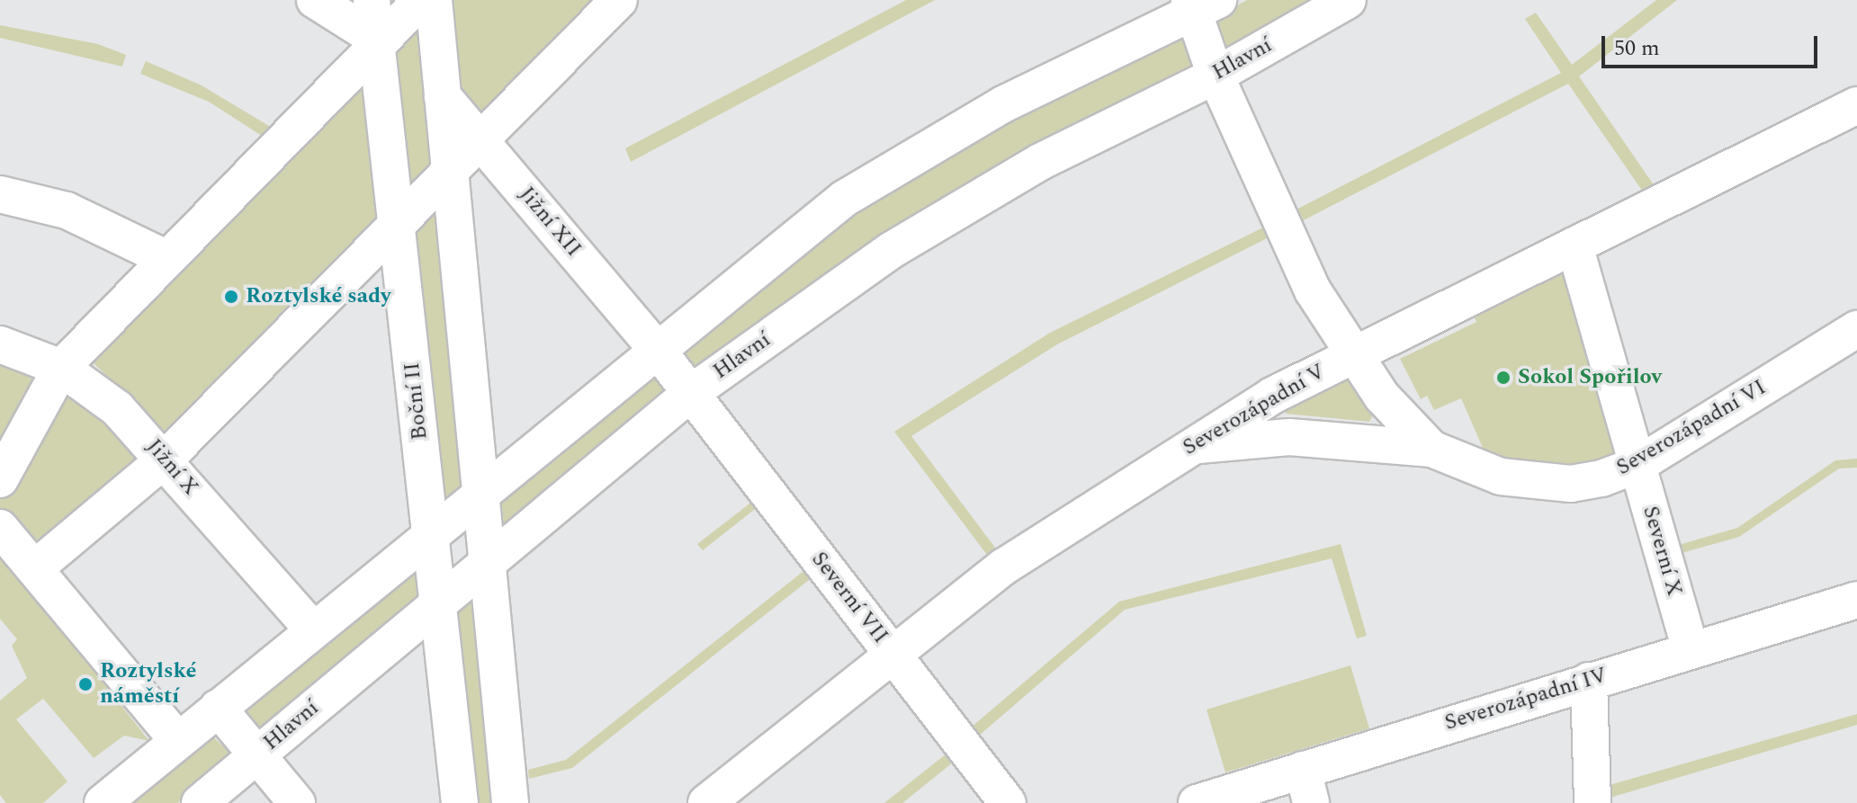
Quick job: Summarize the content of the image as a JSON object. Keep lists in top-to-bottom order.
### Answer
{
  "streets": {
    "street": [
      "Hlavní",
      "Jižní XII",
      "Boční II",
      "Severozápadní V",
      "Severozápadní VI",
      "Jižní X",
      "Severní X",
      "Severní VII",
      "Severozápadní IV"
    ]
  },
  "crossings": [
    ["Hlavní", "Jižní XII"],
    ["Hlavní", "Boční II"],
    ["Hlavní", "Severozápadní VI"],
    ["Hlavní", "Severní VII"],
    ["Jižní XII", "Severní VII"],
    ["Severozápadní V", "Severozápadní VI"],
    ["Severozápadní V", "Severní X"],
    ["Severozápadní V", "Severní VII"],
    ["Severozápadní VI", "Severní X"],
    ["Severní X", "Severozápadní IV"]
  ],
  "places": ["Roztylské sady", "Sokol Spořilov", "Roztylské náměstí"],
  "scale_bar": "50 m"
}
